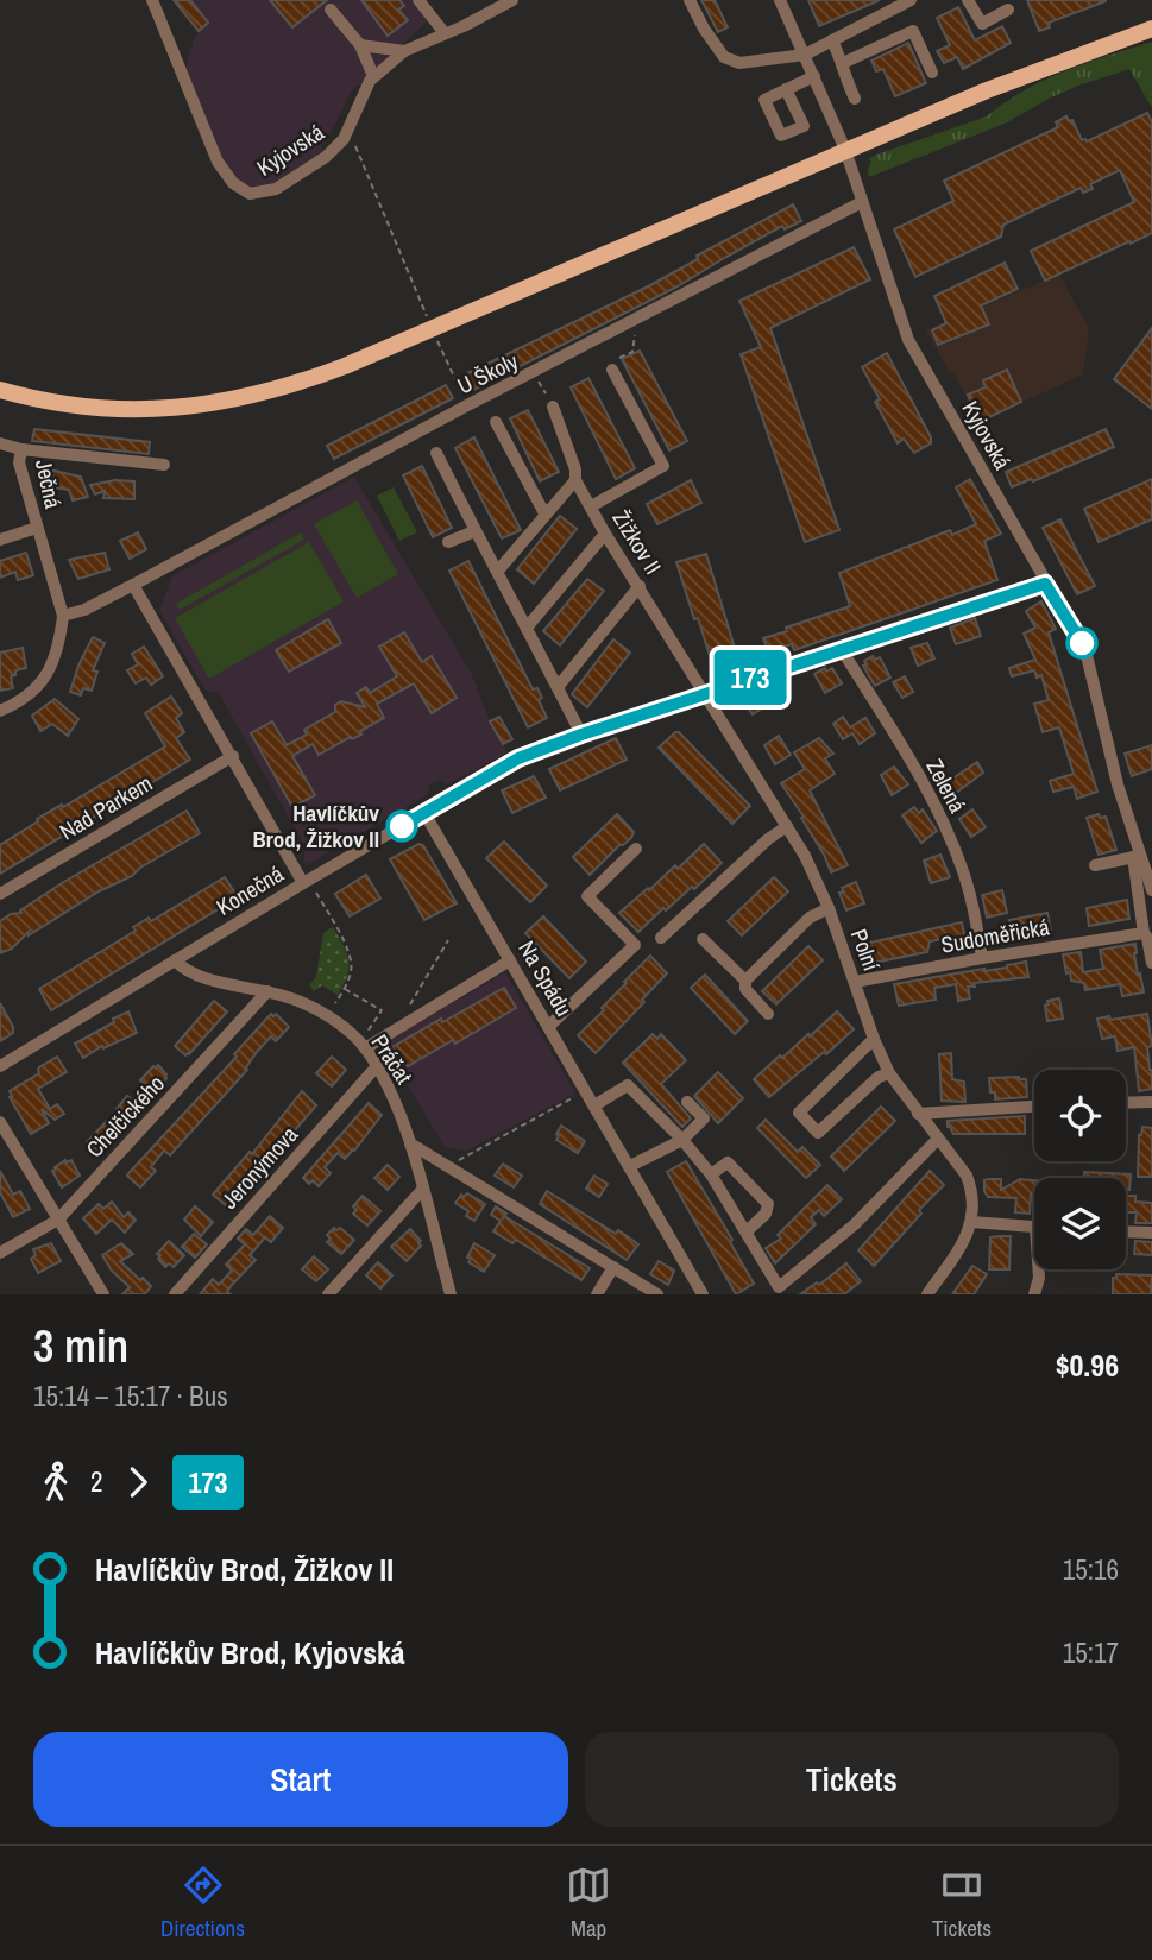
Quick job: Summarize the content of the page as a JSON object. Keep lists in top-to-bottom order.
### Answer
{
  "streets": {
    "street": [
      "Kyjovská",
      "U Školy",
      "Ječná",
      "Žižkov II",
      "Zelená",
      "Nad Parkem",
      "Konečná",
      "Sudoměřická",
      "Polní",
      "Na Spádu",
      "Práčat",
      "Chelčického",
      "Jeronýmova"
    ]
  },
  "crossings": [
    ["Kyjovská", "U Školy"],
    ["Kyjovská", "Konečná"],
    ["Žižkov II", "Konečná"],
    ["Žižkov II", "Polní"],
    ["Zelená", "Konečná"],
    ["Zelená", "Sudoměřická"],
    ["Konečná", "Polní"],
    ["Konečná", "Na Spádu"],
    ["Konečná", "Práčat"],
    ["Sudoměřická", "Polní"],
    ["Práčat", "Chelčického"],
    ["Práčat", "Jeronýmova"]
  ],
  "places": ["Havlíčkův Brod, Žižkov II"],
  "lines": ["bus line 173"],
  "page": {
    "on_map": "173",
    "heading": ["3 min", "15:14 – 15:17 · Bus", "$0.96"],
    "legs": ["2", "173"],
    "list": [
      {
        "name": "Havlíčkův Brod, Žižkov II",
        "value": "15:16"
      },
      {
        "name": "Havlíčkův Brod, Kyjovská",
        "value": "15:17"
      }
    ],
    "buttons": ["Start", "Tickets"],
    "tabs": ["Directions", "Map", "Tickets"]
  }
}
